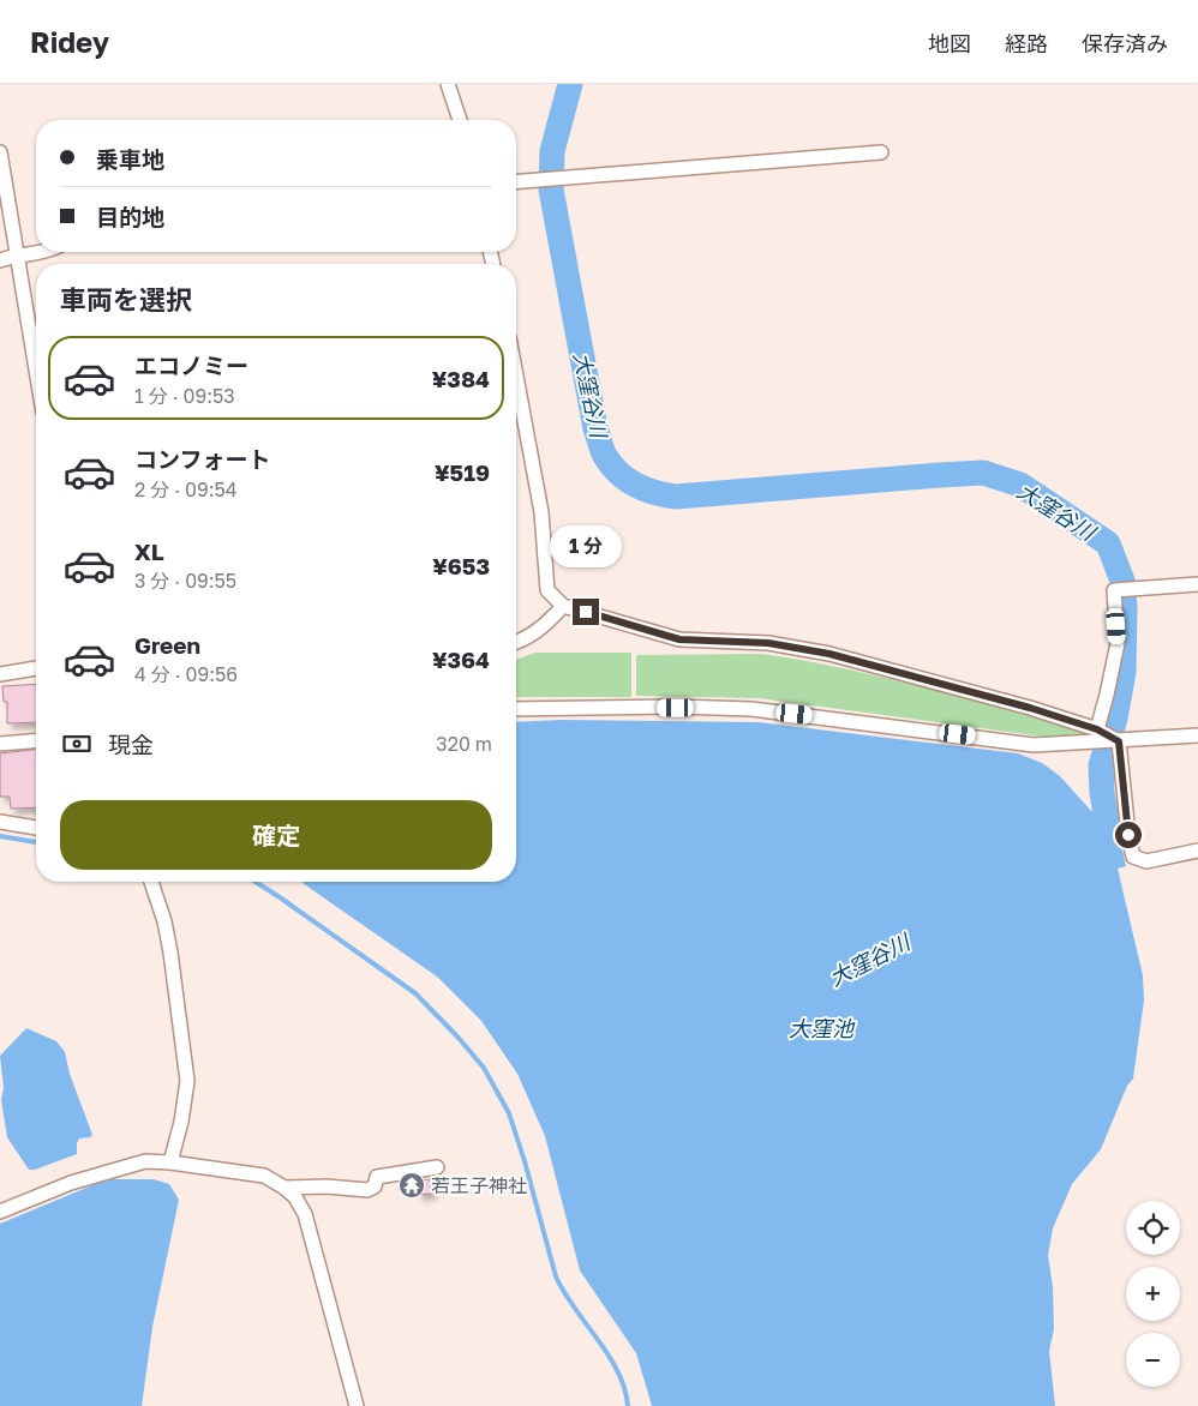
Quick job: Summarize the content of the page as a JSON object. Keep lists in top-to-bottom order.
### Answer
{
  "water": ["大窪谷川", "大窪池"],
  "places": {
    "temple": ["若王子神社"]
  },
  "page": {
    "header": "Ridey",
    "nav": ["地図", "経路", "保存済み"],
    "banner": ["乗車地", "目的地"],
    "heading": "車両を選択",
    "list": [
      {
        "name": "エコノミー",
        "note": "1 分 · 09:53",
        "value": "¥384"
      },
      {
        "name": "コンフォート",
        "note": "2 分 · 09:54",
        "value": "¥519"
      },
      {
        "name": "XL",
        "note": "3 分 · 09:55",
        "value": "¥653"
      },
      {
        "name": "Green",
        "note": "4 分 · 09:56",
        "value": "¥364"
      }
    ],
    "bubble": "1 分",
    "pay": ["現金", "320 m"],
    "buttons": "確定",
    "map_buttons": ["+", "−"]
  }
}
